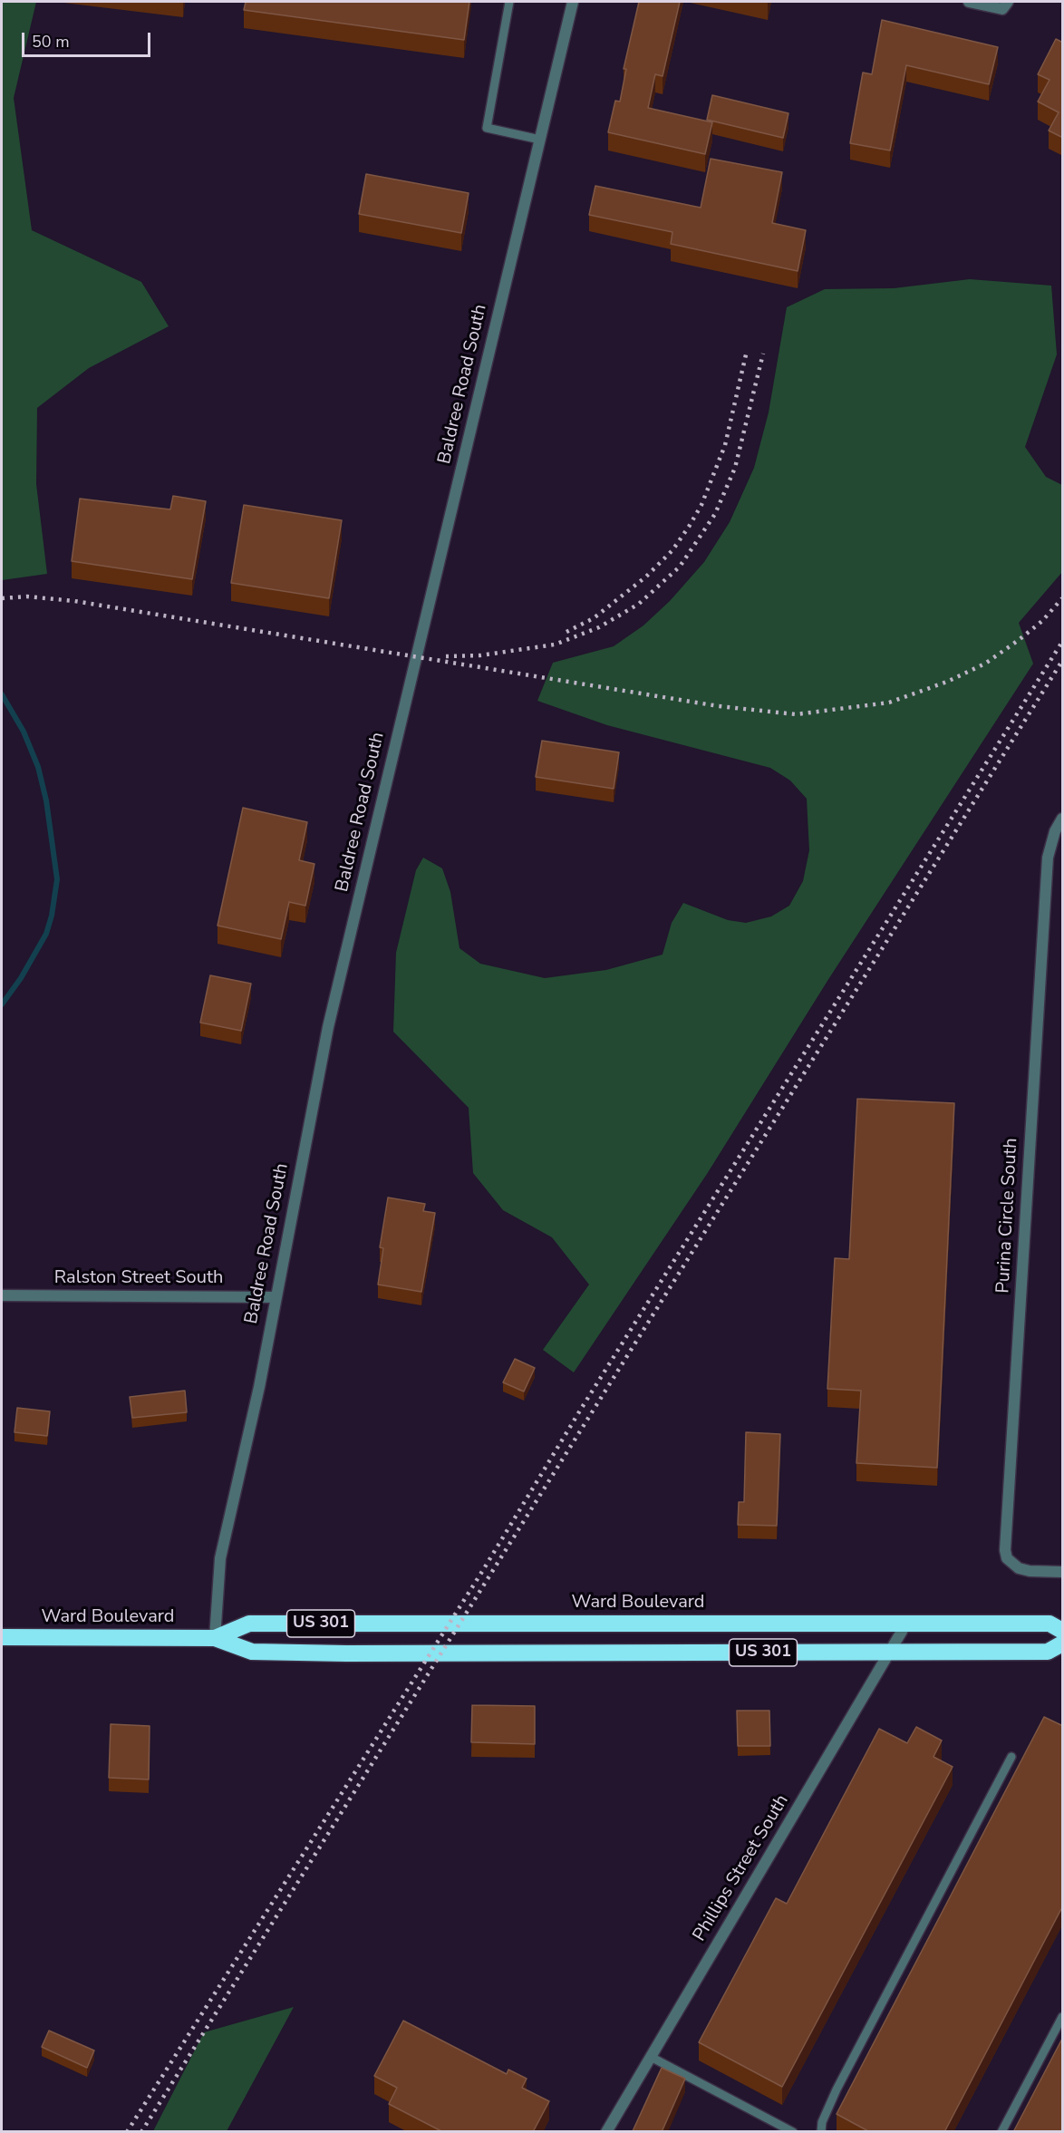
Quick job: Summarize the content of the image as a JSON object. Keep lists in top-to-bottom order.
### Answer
{
  "streets": {
    "highway": ["Ward Boulevard", "US 301"],
    "street": [
      "Baldree Road South",
      "Purina Circle South",
      "Ralston Street South",
      "Phillips Street South"
    ]
  },
  "crossings": [
    ["Baldree Road South", "Ralston Street South"],
    ["Baldree Road South", "Ward Boulevard"],
    ["Ward Boulevard", "Phillips Street South"]
  ],
  "scale_bar": "50 m"
}
